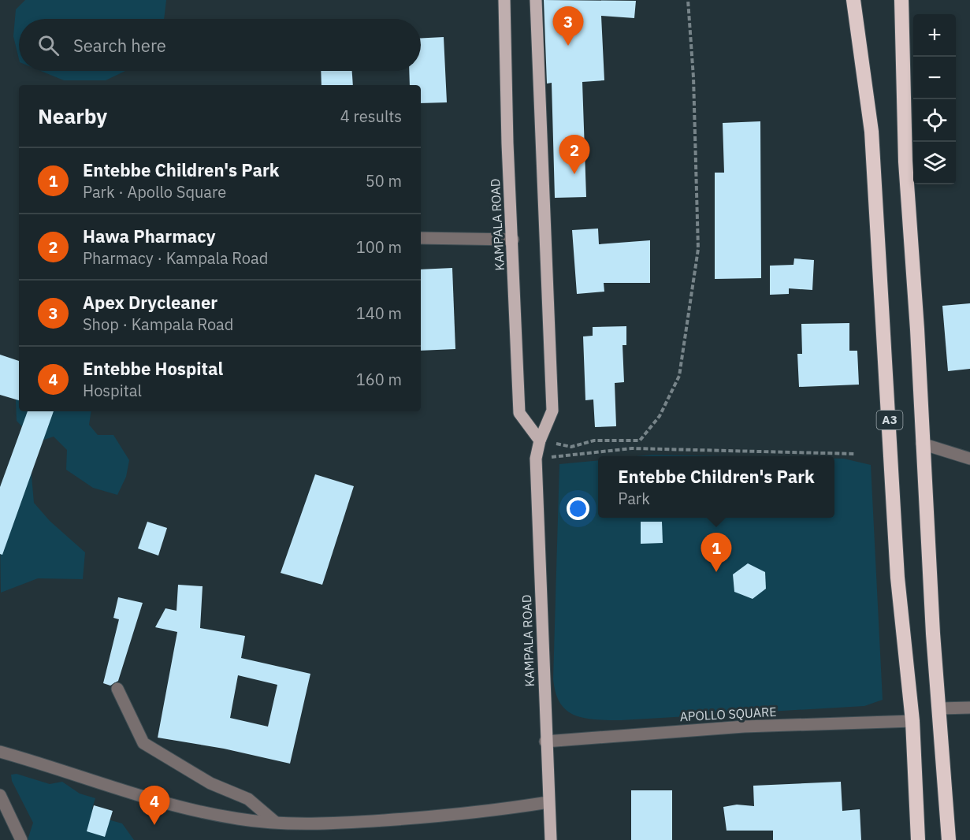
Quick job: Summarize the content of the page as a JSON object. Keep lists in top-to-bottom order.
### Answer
{
  "streets": {
    "highway": ["A3"],
    "main road": ["KAMPALA ROAD"],
    "street": ["APOLLO SQUARE"]
  },
  "crossings": [
    ["KAMPALA ROAD", "APOLLO SQUARE"],
    ["A3", "APOLLO SQUARE"]
  ],
  "page": {
    "pins": [
      "3",
      "2",
      "1",
      "4"
    ],
    "map_buttons": ["+", "−"],
    "search": "Search here",
    "heading": ["Nearby", "4 results"],
    "list": [
      {
        "mark": "1",
        "name": "Entebbe Children's Park",
        "note": "Park · Apollo Square",
        "value": "50 m"
      },
      {
        "mark": "2",
        "name": "Hawa Pharmacy",
        "note": "Pharmacy · Kampala Road",
        "value": "100 m"
      },
      {
        "mark": "3",
        "name": "Apex Drycleaner",
        "note": "Shop · Kampala Road",
        "value": "140 m"
      },
      {
        "mark": "4",
        "name": "Entebbe Hospital",
        "note": "Hospital",
        "value": "160 m"
      }
    ],
    "popup": ["Entebbe Children's Park", "Park"]
  }
}
